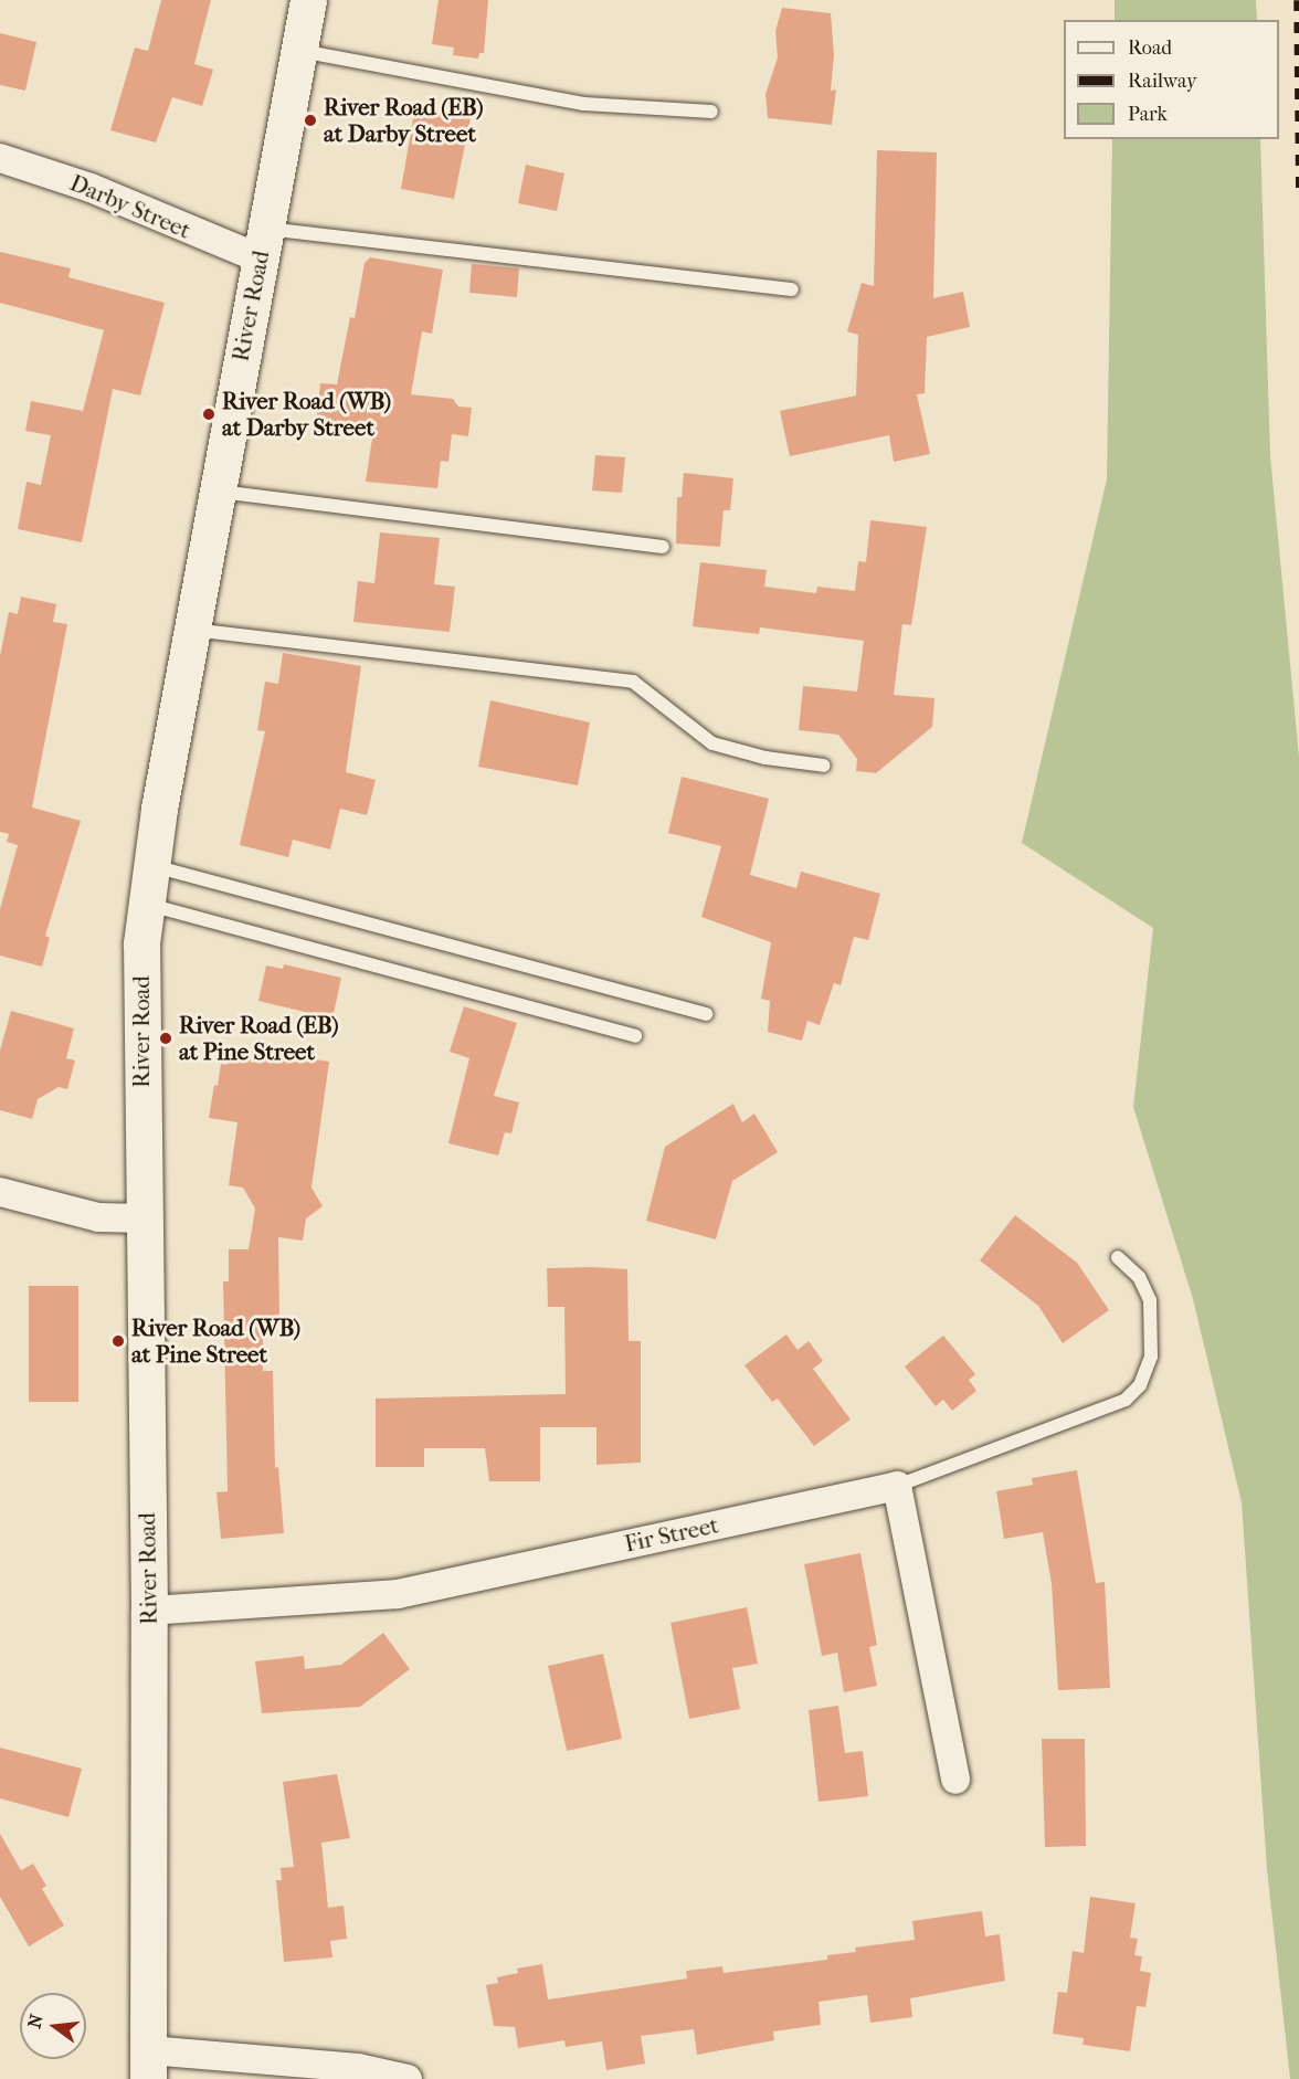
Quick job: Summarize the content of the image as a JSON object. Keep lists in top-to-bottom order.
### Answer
{
  "streets": {
    "street": ["Darby Street", "River Road", "Fir Street"]
  },
  "crossings": [
    ["Darby Street", "River Road"],
    ["River Road", "Fir Street"]
  ],
  "places": [
    "River Road (EB) at Darby Street",
    "River Road (WB) at Darby Street",
    "River Road (EB) at Pine Street",
    "River Road (WB) at Pine Street"
  ],
  "legend": ["Road", "Railway", "Park"],
  "north": "left"
}
